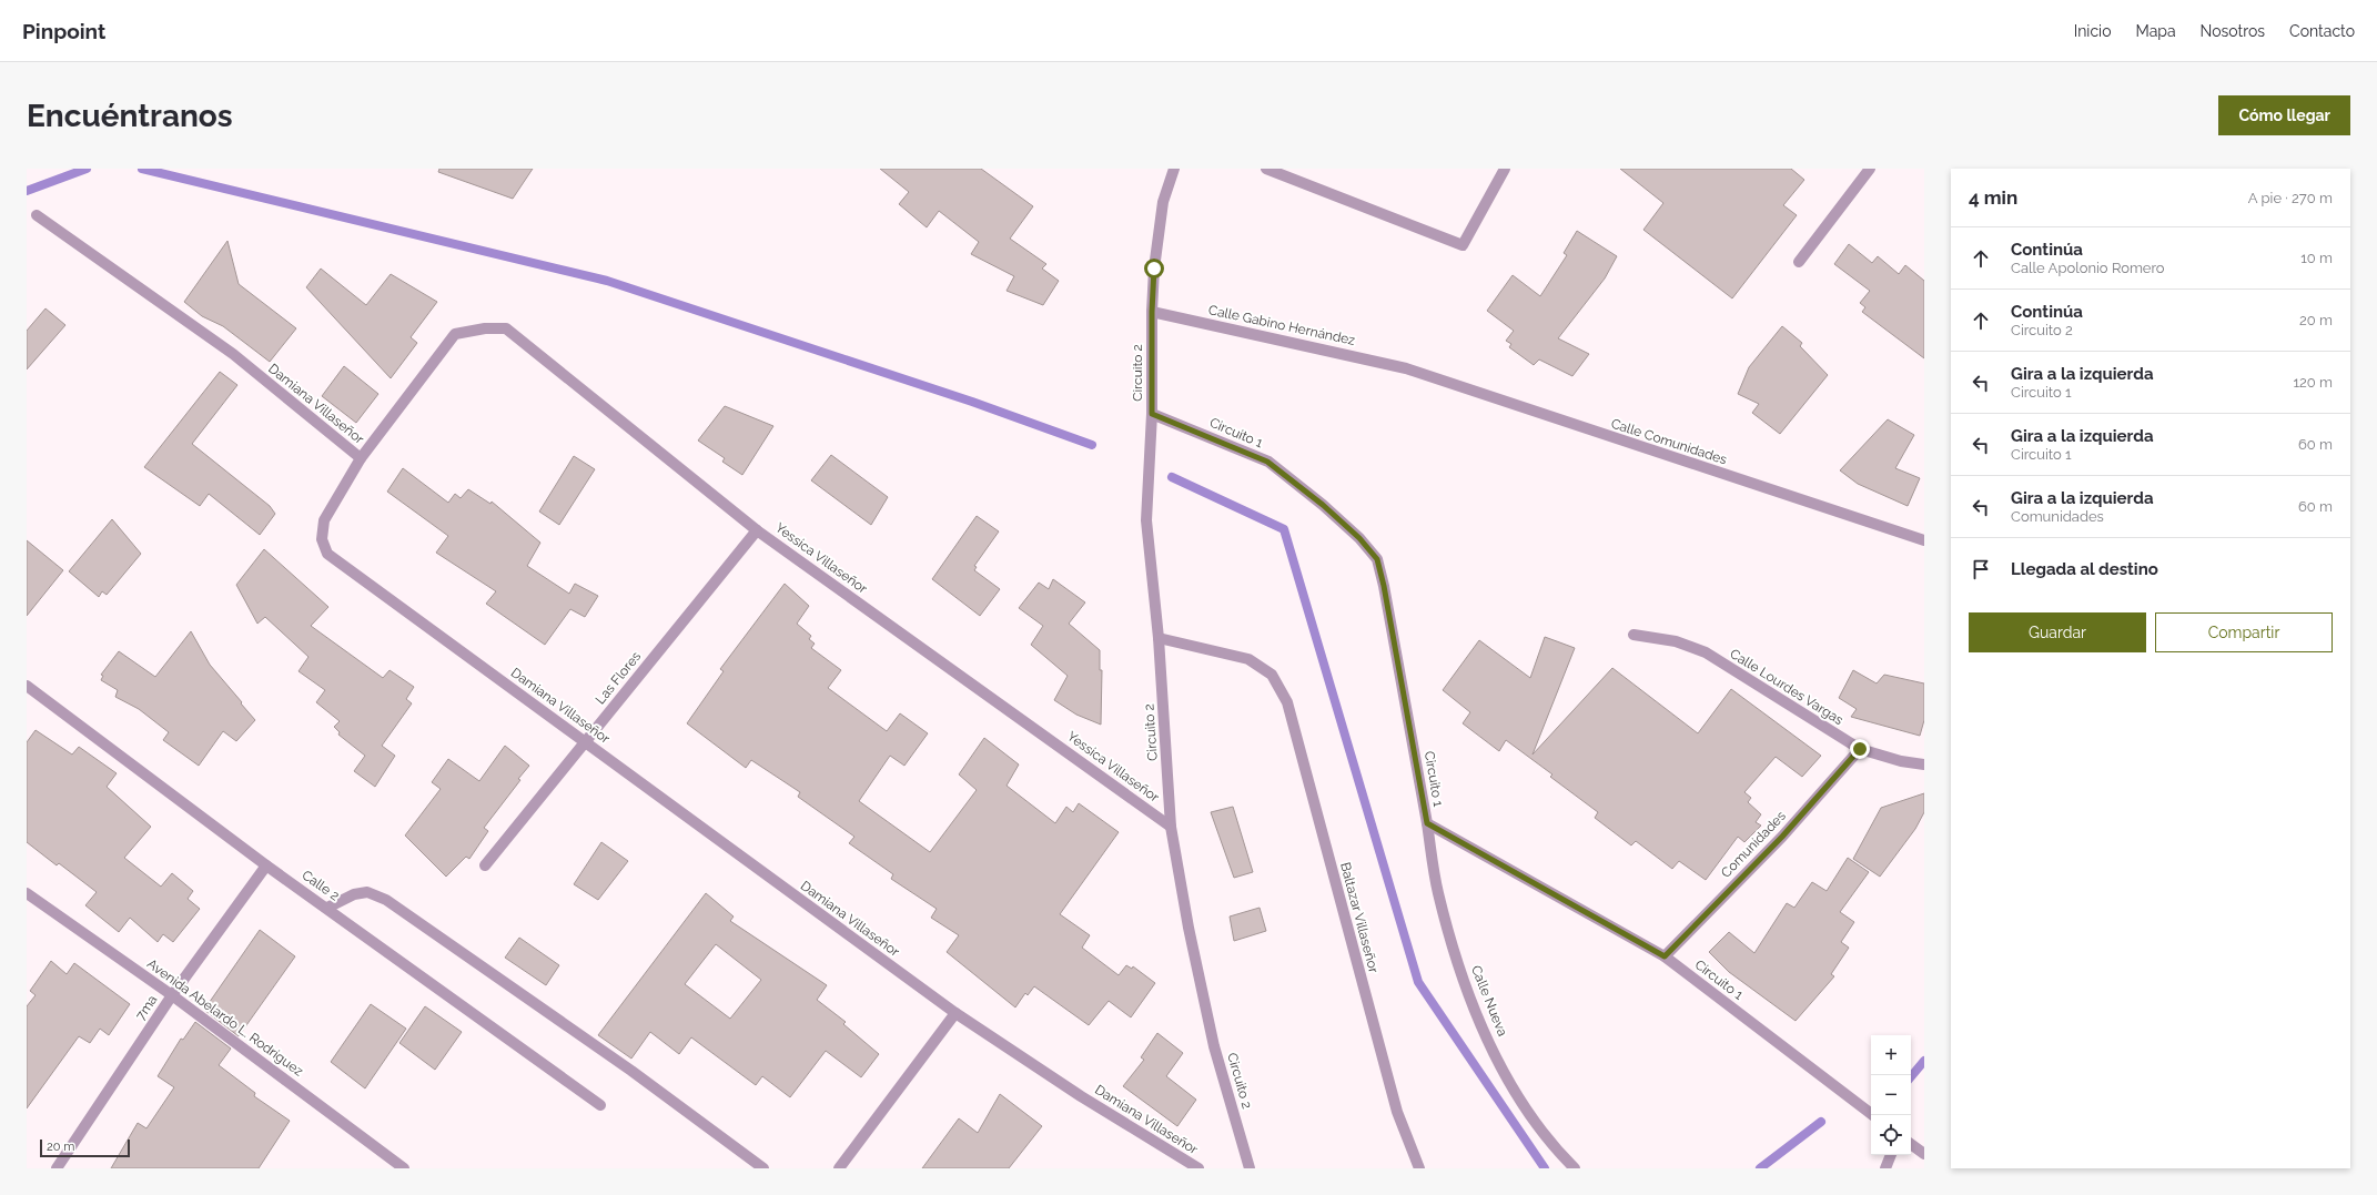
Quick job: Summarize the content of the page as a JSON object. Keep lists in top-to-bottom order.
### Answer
{
  "streets": {
    "street": [
      "Calle Gabino Hernández",
      "Circuito 2",
      "Damiana Villaseñor",
      "Circuito 1",
      "Calle Comunidades",
      "Yessica Villaseñor",
      "Las Flores",
      "Calle Lourdes Vargas",
      "Comunidades",
      "Calle 2",
      "Baltazar Villaseñor",
      "Calle Nueva",
      "7ma",
      "Avenida Abelardo L. Rodríguez"
    ]
  },
  "crossings": [
    ["Calle Gabino Hernández", "Circuito 2"],
    ["Calle Gabino Hernández", "Calle Comunidades"],
    ["Circuito 2", "Circuito 1"],
    ["Circuito 2", "Yessica Villaseñor"],
    ["Circuito 2", "Baltazar Villaseñor"],
    ["Damiana Villaseñor", "Yessica Villaseñor"],
    ["Damiana Villaseñor", "Las Flores"],
    ["Circuito 1", "Comunidades"],
    ["Circuito 1", "Calle Nueva"],
    ["Yessica Villaseñor", "Las Flores"],
    ["Calle Lourdes Vargas", "Comunidades"],
    ["Calle 2", "7ma"],
    ["7ma", "Avenida Abelardo L. Rodríguez"]
  ],
  "scale_bar": "20 m",
  "page": {
    "header": "Pinpoint",
    "nav": [
      "Inicio",
      "Mapa",
      "Nosotros",
      "Contacto"
    ],
    "buttons": [
      "Cómo llegar",
      ["Guardar", "Compartir"]
    ],
    "title": "Encuéntranos",
    "heading": ["4 min", "A pie · 270 m"],
    "list": [
      ["Continúa", "Calle Apolonio Romero", "10 m"],
      ["Continúa", "Circuito 2", "20 m"],
      ["Gira a la izquierda", "Circuito 1", "120 m"],
      ["Gira a la izquierda", "Circuito 1", "60 m"],
      ["Gira a la izquierda", "Comunidades", "60 m"],
      "Llegada al destino"
    ],
    "map_buttons": ["+", "−"],
    "scale": "20 m"
  }
}
